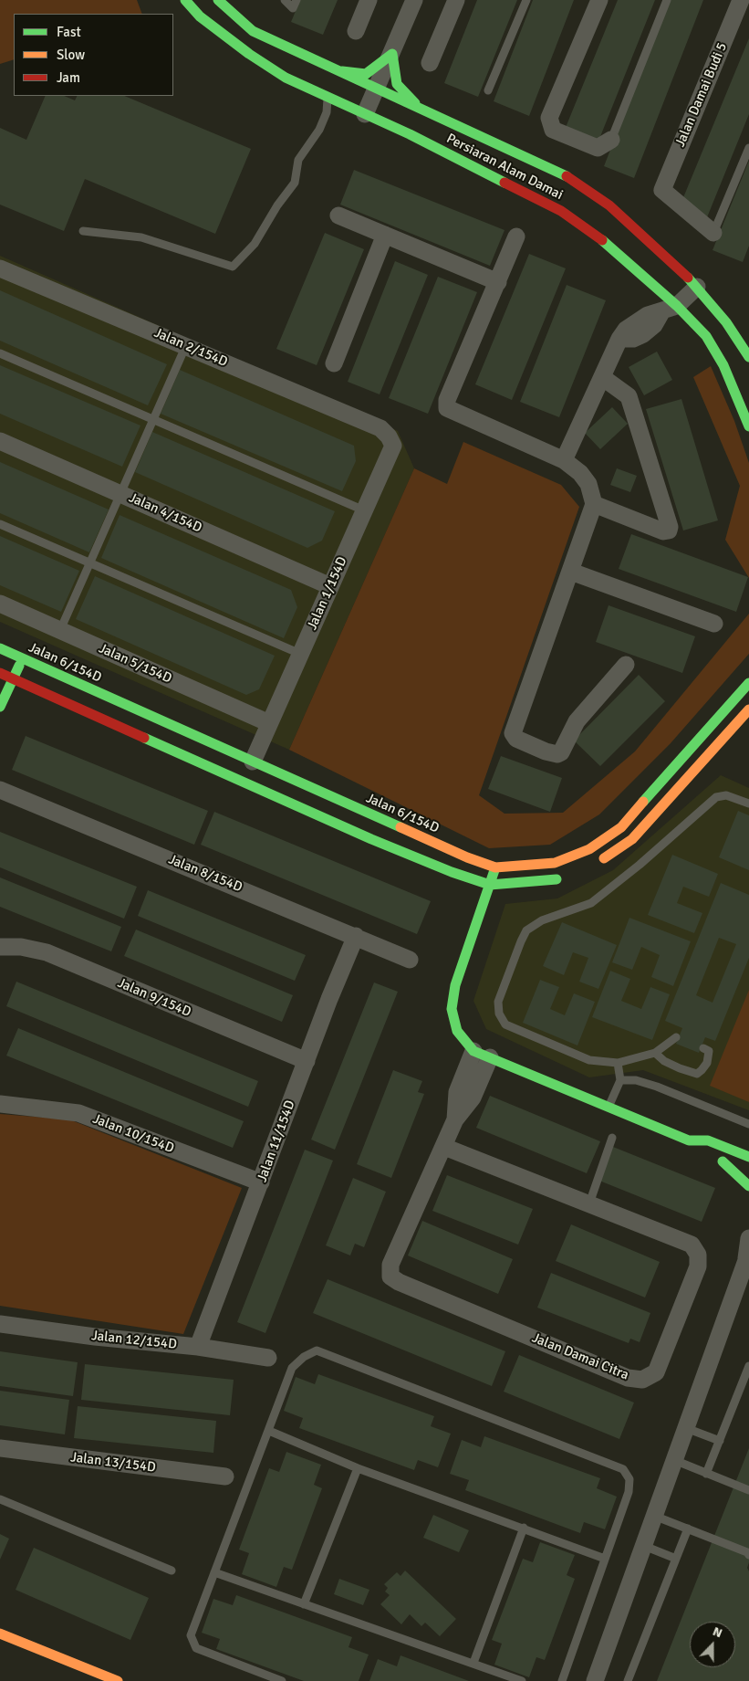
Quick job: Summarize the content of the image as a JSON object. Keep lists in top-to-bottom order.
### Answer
{
  "streets": {
    "street": [
      "Jalan Damai Budi 5",
      "Persiaran Alam Damai",
      "Jalan 2/154D",
      "Jalan 4/154D",
      "Jalan 1/154D",
      "Jalan 6/154D",
      "Jalan 5/154D",
      "Jalan 8/154D",
      "Jalan 9/154D",
      "Jalan 10/154D",
      "Jalan 11/154D",
      "Jalan 12/154D",
      "Jalan Damai Citra",
      "Jalan 13/154D"
    ]
  },
  "crossings": [
    ["Jalan 2/154D", "Jalan 1/154D"],
    ["Jalan 4/154D", "Jalan 1/154D"],
    ["Jalan 1/154D", "Jalan 6/154D"],
    ["Jalan 1/154D", "Jalan 5/154D"],
    ["Jalan 8/154D", "Jalan 11/154D"],
    ["Jalan 9/154D", "Jalan 11/154D"],
    ["Jalan 10/154D", "Jalan 11/154D"],
    ["Jalan 11/154D", "Jalan 12/154D"]
  ],
  "legend": ["Fast", "Slow", "Jam"],
  "north": "top"
}
